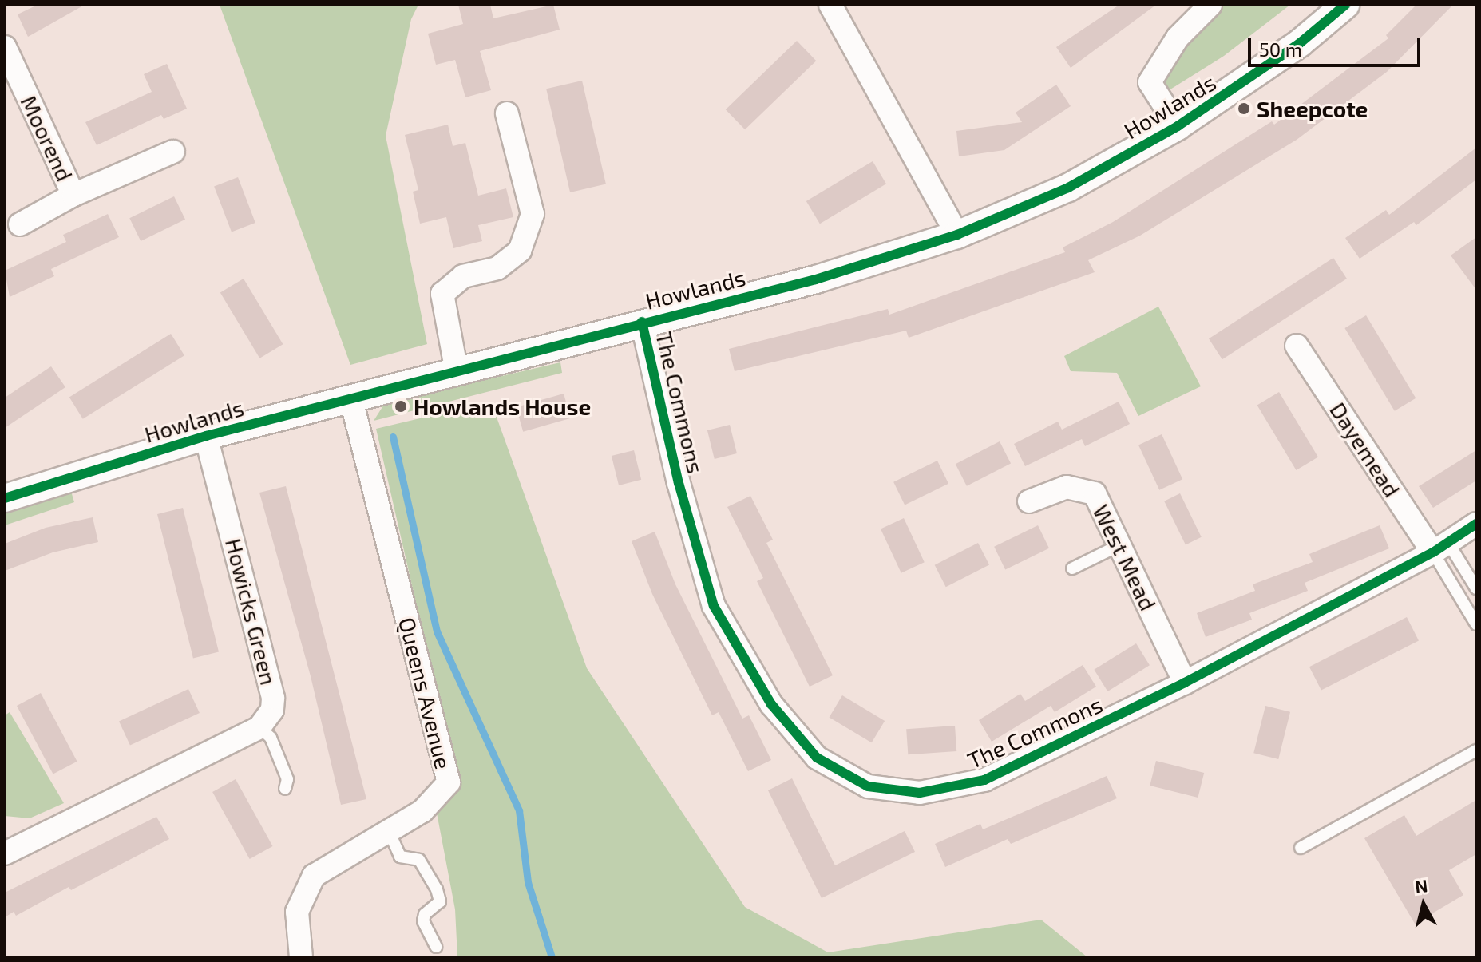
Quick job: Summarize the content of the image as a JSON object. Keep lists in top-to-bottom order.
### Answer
{
  "streets": {
    "street": [
      "Howlands",
      "Moorend",
      "The Commons",
      "Dayemead",
      "West Mead",
      "Howicks Green",
      "Queens Avenue"
    ]
  },
  "crossings": [
    ["Howlands", "The Commons"],
    ["Howlands", "Howicks Green"],
    ["Howlands", "Queens Avenue"],
    ["The Commons", "Dayemead"],
    ["The Commons", "West Mead"]
  ],
  "places": ["Sheepcote", "Howlands House"],
  "scale_bar": "50 m",
  "north": "top"
}
